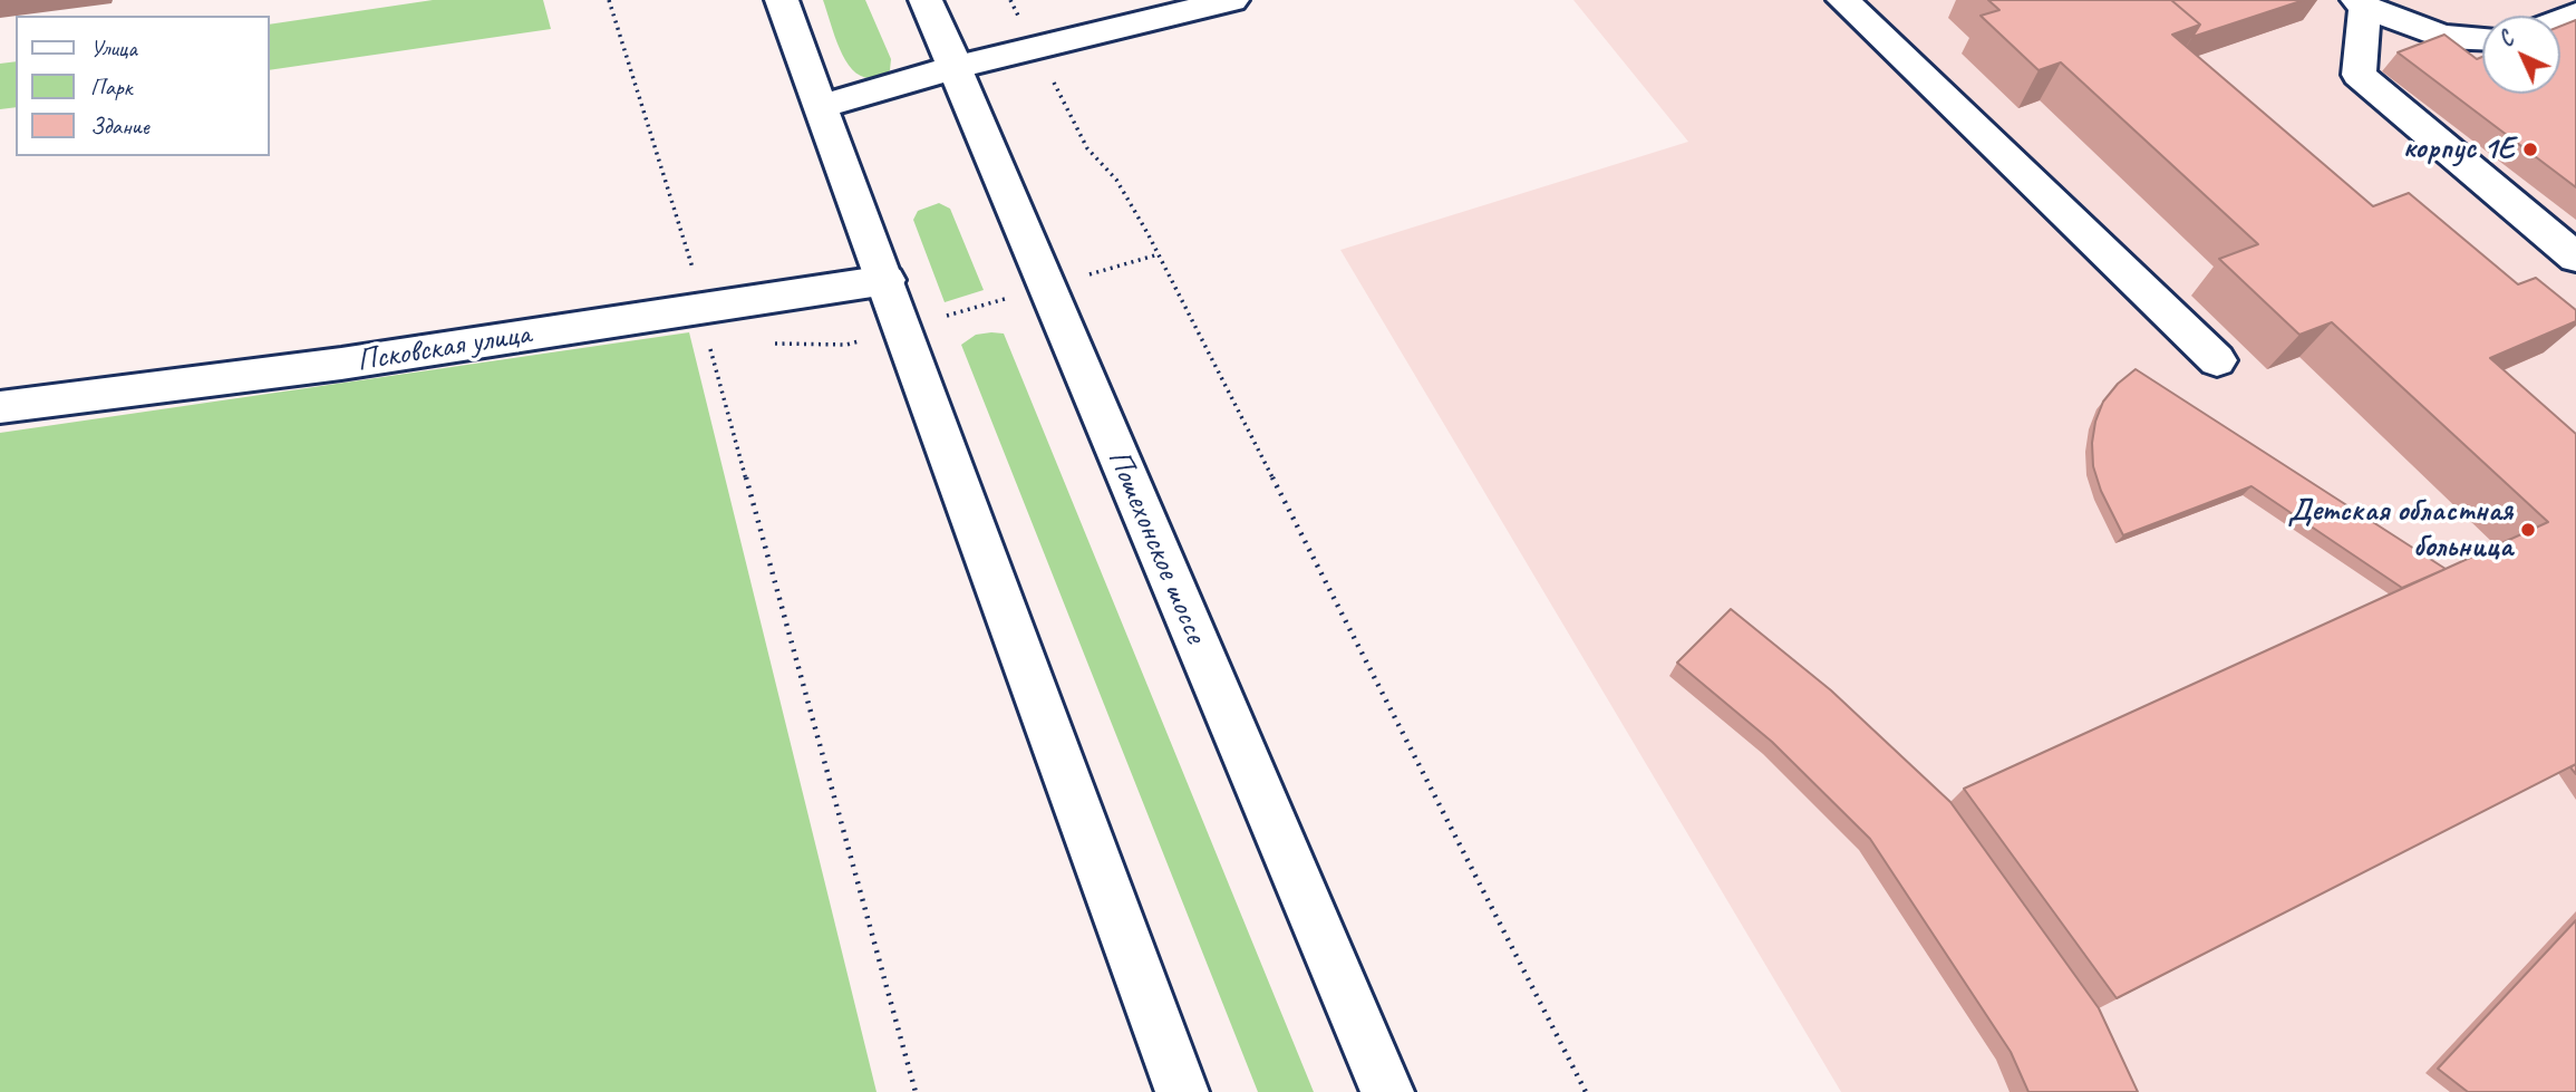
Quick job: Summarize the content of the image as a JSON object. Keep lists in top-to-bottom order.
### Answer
{
  "streets": {
    "main road": ["Псковская улица", "Пошехонское шоссе"]
  },
  "places": ["корпус 1Е", "Детская областная больница"],
  "legend": ["Улица", "Парк", "Здание"],
  "north": "top left"
}
